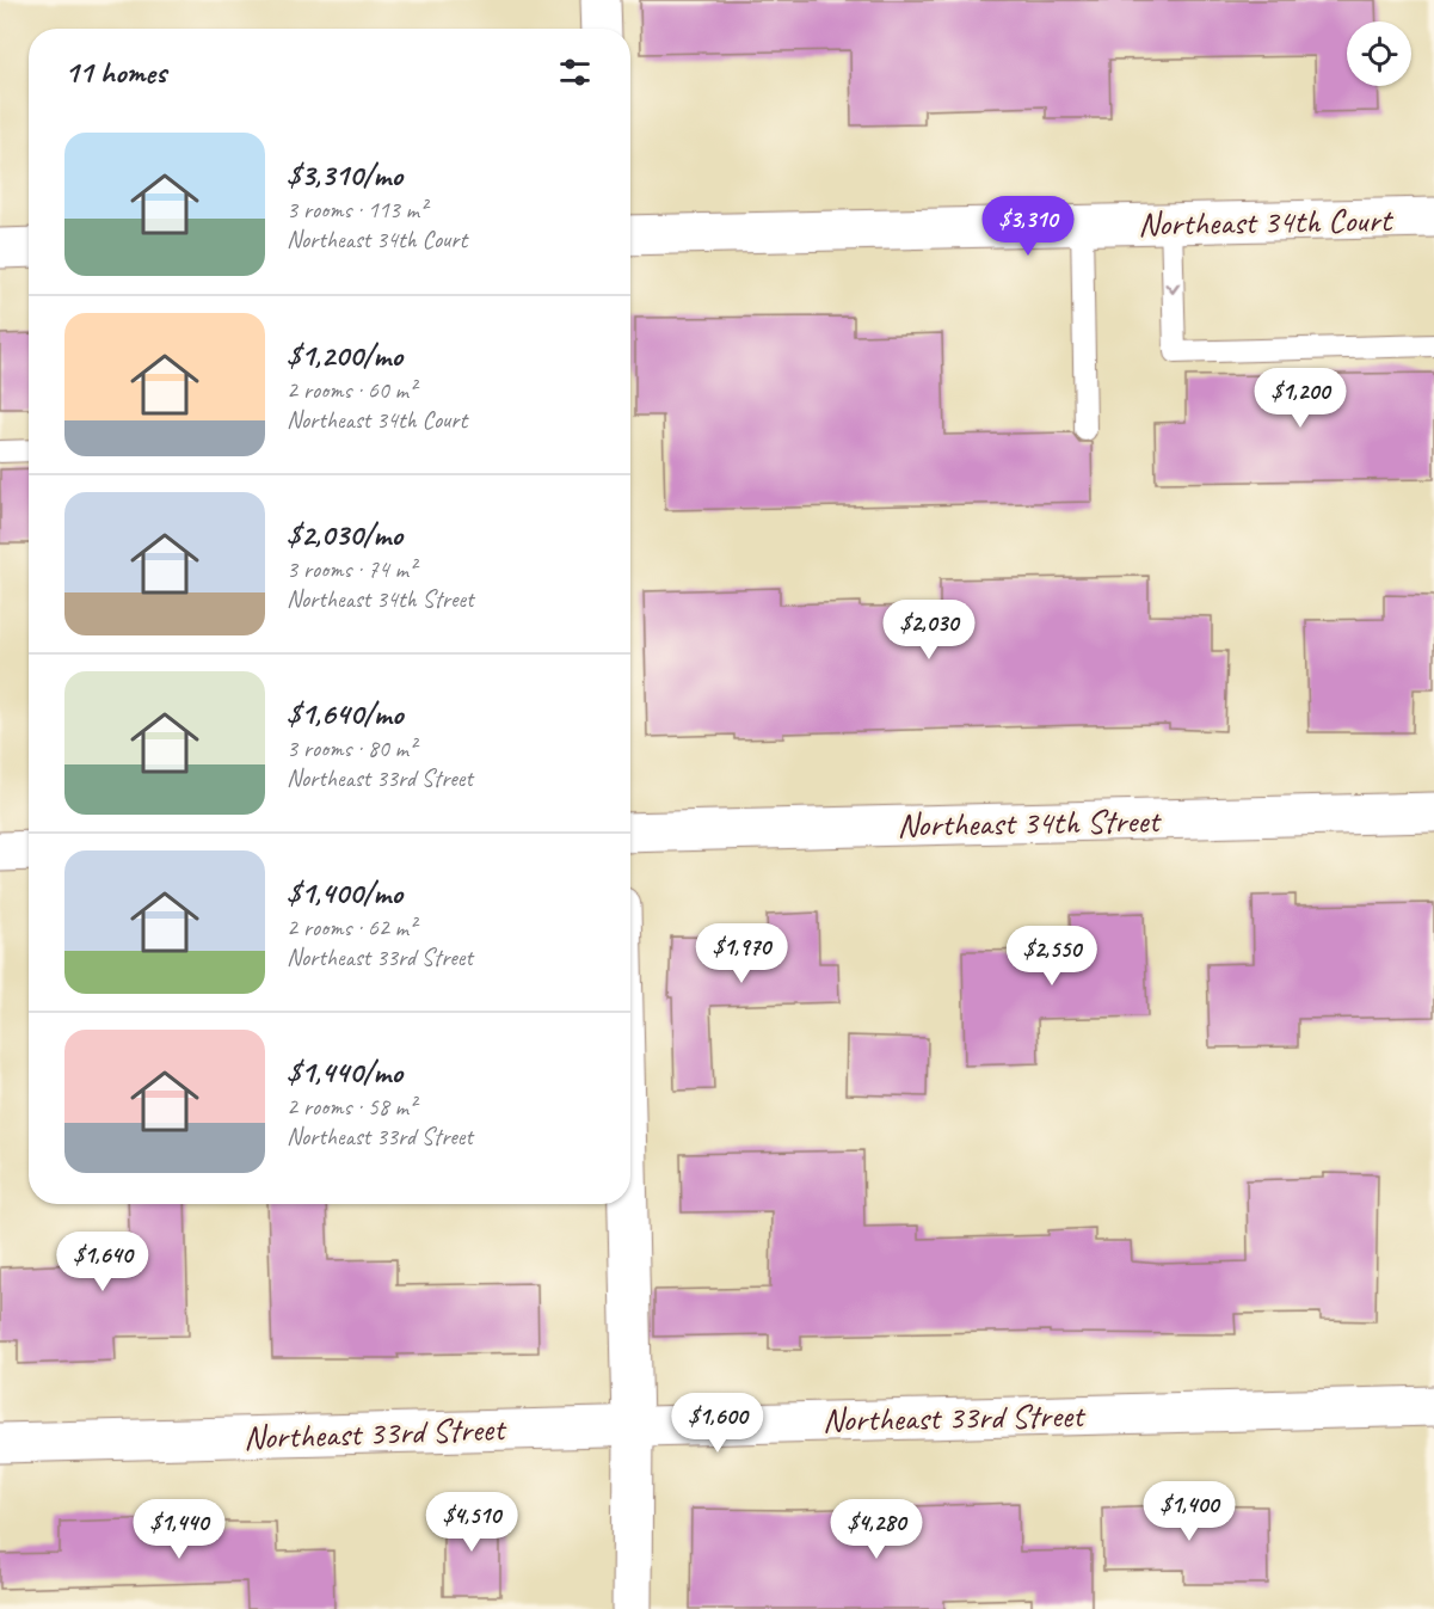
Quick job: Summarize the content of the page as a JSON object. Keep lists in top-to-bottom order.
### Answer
{
  "streets": {
    "street": ["Northeast 34th Court", "Northeast 34th Street", "Northeast 33rd Street"]
  },
  "page": {
    "heading": "11 homes",
    "list": [
      {
        "name": "$3,310/mo",
        "note": "3 rooms · 113 m² · Northeast 34th Court"
      },
      {
        "name": "$1,200/mo",
        "note": "2 rooms · 60 m² · Northeast 34th Court"
      },
      {
        "name": "$2,030/mo",
        "note": "3 rooms · 74 m² · Northeast 34th Street"
      },
      {
        "name": "$1,640/mo",
        "note": "3 rooms · 80 m² · Northeast 33rd Street"
      },
      {
        "name": "$1,400/mo",
        "note": "2 rooms · 62 m² · Northeast 33rd Street"
      },
      {
        "name": "$1,440/mo",
        "note": "2 rooms · 58 m² · Northeast 33rd Street"
      }
    ],
    "price": [
      "$3,310",
      "$1,200",
      "$2,030",
      "$1,970",
      "$2,550",
      "$1,640",
      "$1,600",
      "$1,400",
      "$4,510",
      "$1,440",
      "$4,280"
    ]
  }
}
